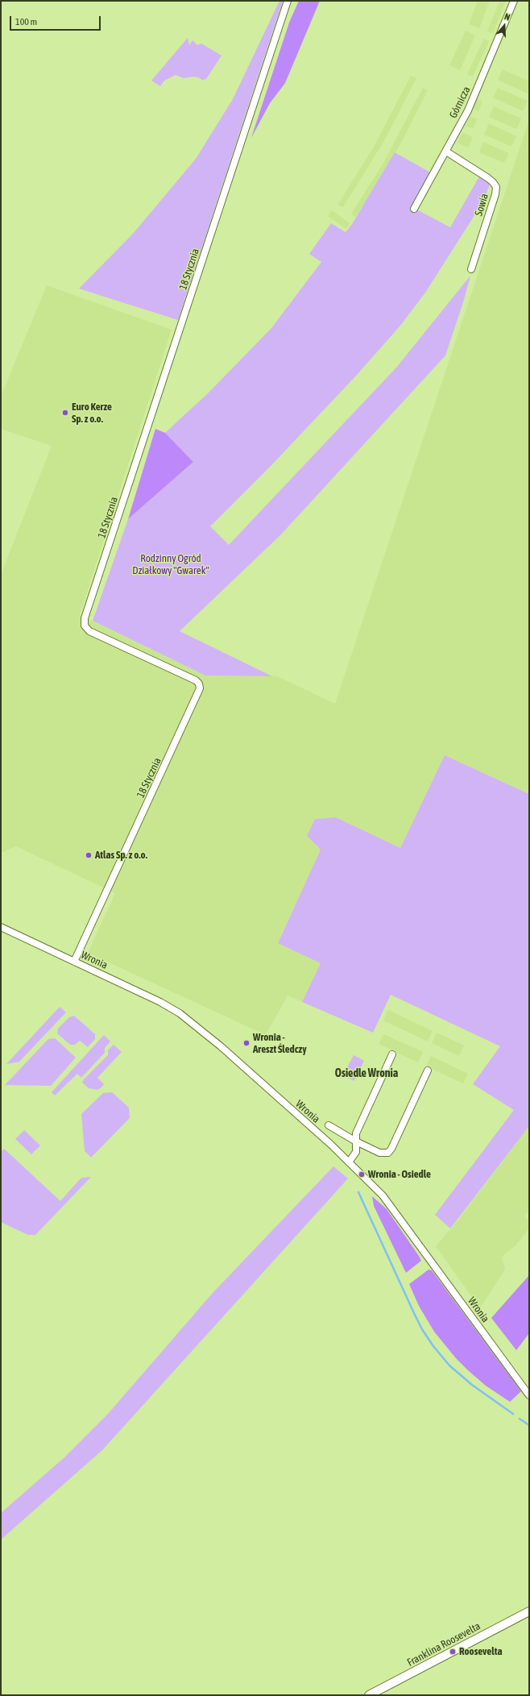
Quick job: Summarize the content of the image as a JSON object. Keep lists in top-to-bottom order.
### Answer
{
  "streets": {
    "street": [
      "Górnicza",
      "Sowia",
      "18 Stycznia",
      "Wronia",
      "Franklina Roosevelta"
    ]
  },
  "crossings": [
    ["Górnicza", "Sowia"],
    ["18 Stycznia", "Wronia"]
  ],
  "districts": ["Osiedle Wronia"],
  "parks": ["Rodzinny Ogród Działkowy \"Gwarek\""],
  "places": [
    "Euro Kerze Sp. z o.o.",
    "Atlas Sp. z o.o.",
    "Wronia - Areszt Śledczy",
    "Wronia - Osiedle",
    "Roosevelta"
  ],
  "scale_bar": "100 m",
  "north": "top"
}
